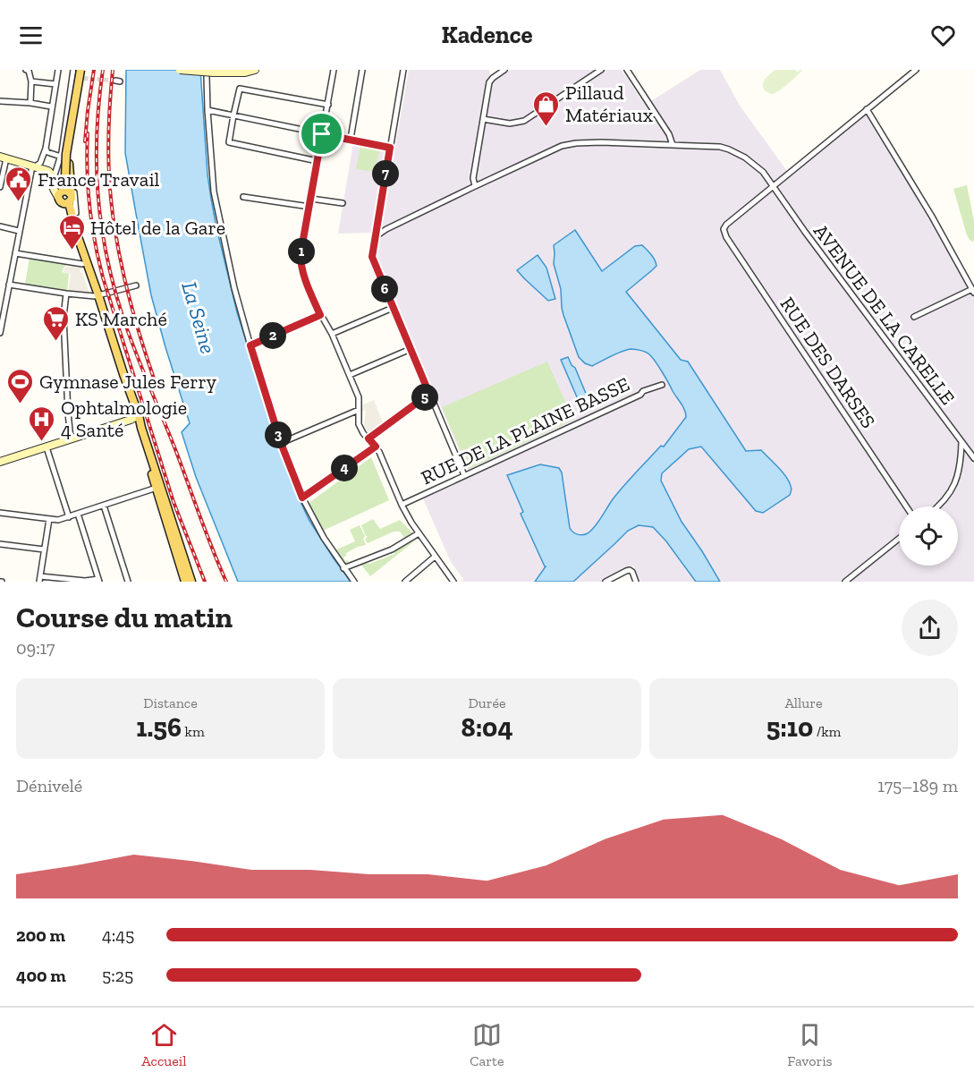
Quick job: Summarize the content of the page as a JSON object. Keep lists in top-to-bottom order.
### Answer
{
  "streets": {
    "street": ["AVENUE DE LA CARELLE", "RUE DES DARSES", "RUE DE LA PLAINE BASSE"]
  },
  "crossings": [
    ["AVENUE DE LA CARELLE", "RUE DES DARSES"]
  ],
  "water": ["La Seine"],
  "places": {
    "shop": ["Pillaud Matériaux"],
    "public building": ["France Travail"],
    "hotel": ["Hôtel de la Gare"],
    "supermarket": ["KS Marché"],
    "sports": ["Gymnase Jules Ferry"],
    "hospital": ["Ophtalmologie 4 Santé"]
  },
  "page": {
    "header": "Kadence",
    "pins": [
      "7",
      "1",
      "6",
      "2",
      "5",
      "3",
      "4"
    ],
    "heading": ["Course du matin", "09:17"],
    "stats": [
      ["Distance", "1.56 km"],
      ["Durée", "8:04"],
      ["Allure", "5:10 /km"]
    ],
    "chart": ["Dénivelé", "175–189 m"],
    "list": [
      {
        "name": "200 m",
        "note": "4:45"
      },
      {
        "name": "400 m",
        "note": "5:25"
      }
    ],
    "tabs": ["Accueil", "Carte", "Favoris"]
  }
}
